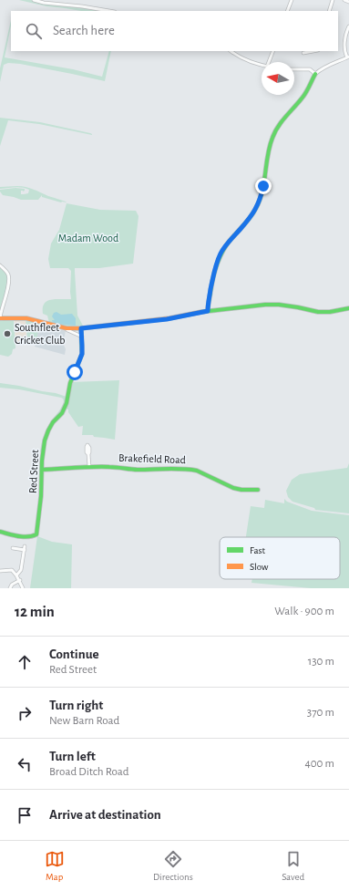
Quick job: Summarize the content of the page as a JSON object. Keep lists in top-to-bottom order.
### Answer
{
  "streets": {
    "street": ["Brakefield Road", "Red Street"]
  },
  "crossings": [
    ["Brakefield Road", "Red Street"]
  ],
  "parks": ["Madam Wood"],
  "places": ["Southfleet Cricket Club"],
  "legend": ["Fast", "Slow"],
  "north": "left",
  "page": {
    "search": "Search here",
    "heading": ["12 min", "Walk · 900 m"],
    "list": [
      ["Continue", "Red Street", "130 m"],
      ["Turn right", "New Barn Road", "370 m"],
      ["Turn left", "Broad Ditch Road", "400 m"],
      "Arrive at destination"
    ],
    "nav": ["Map", "Directions", "Saved"]
  }
}
